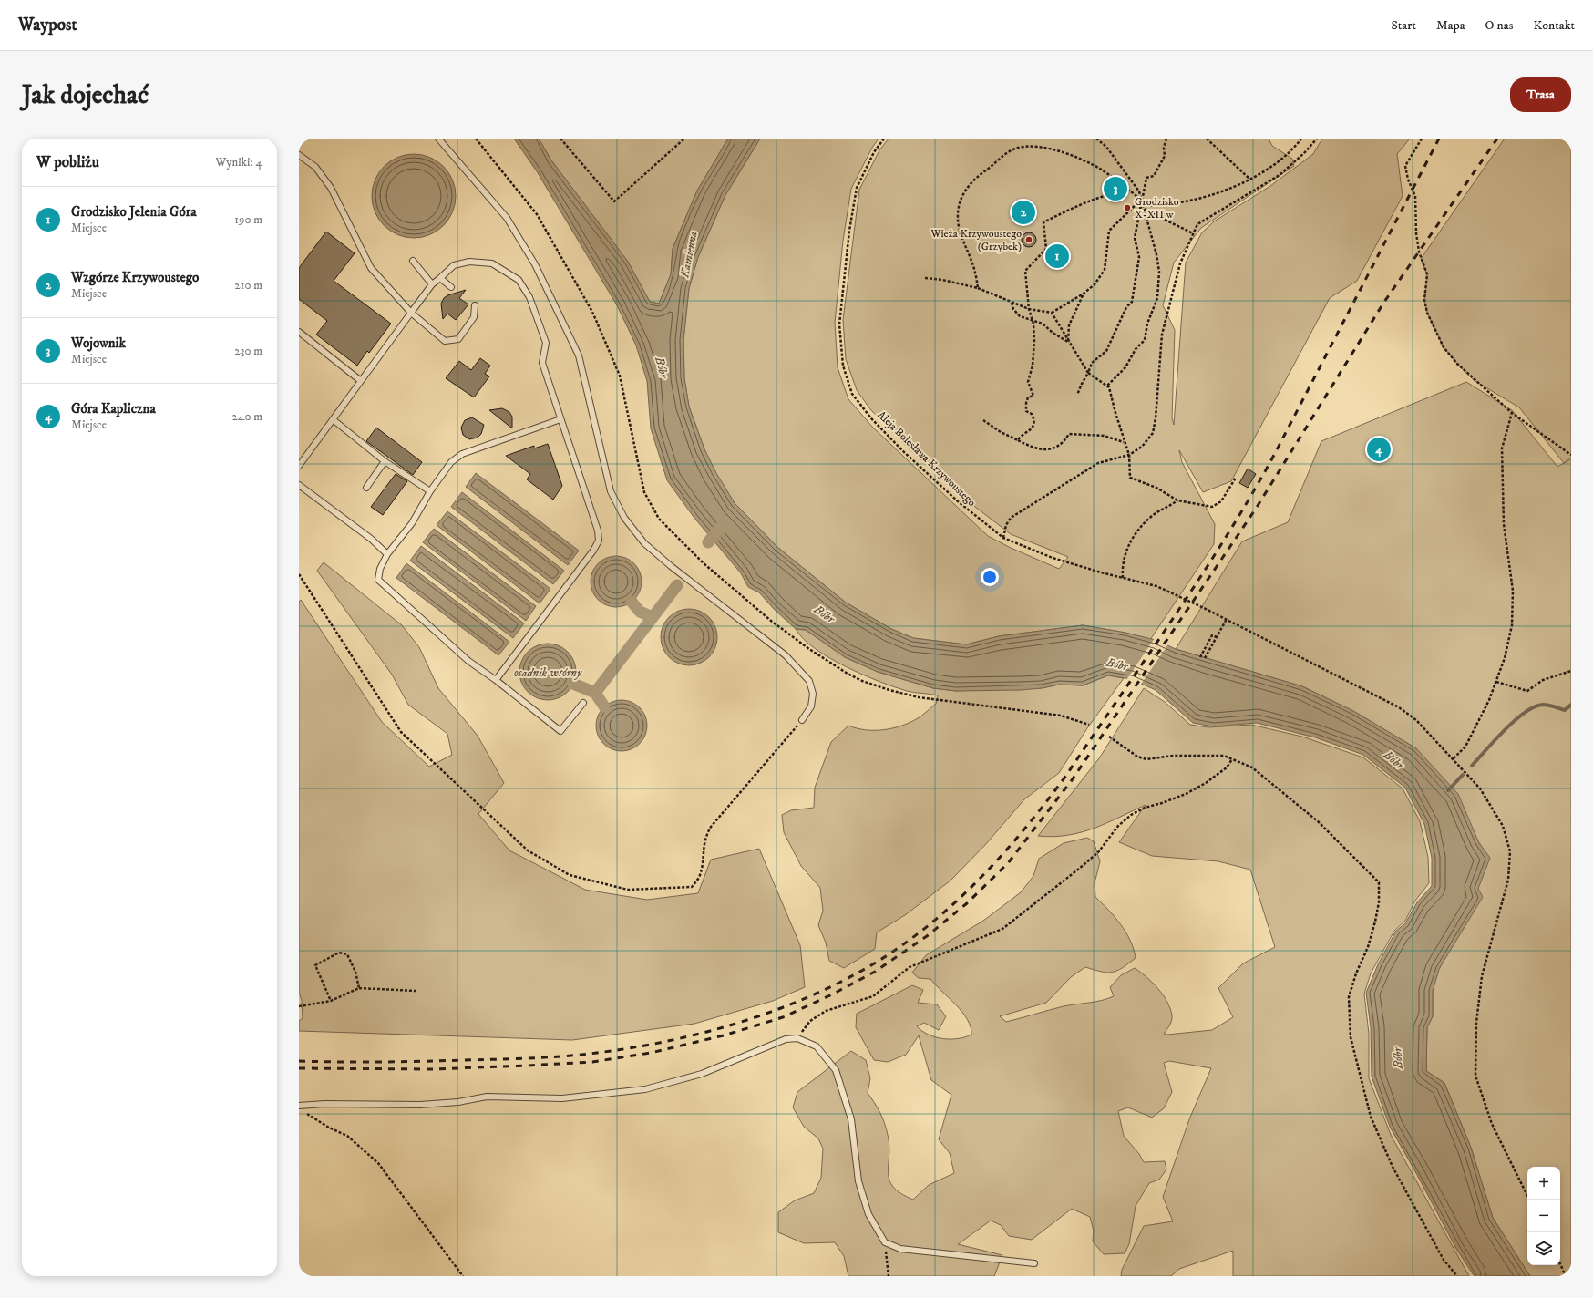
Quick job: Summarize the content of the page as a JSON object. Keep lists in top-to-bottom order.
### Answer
{
  "streets": {
    "path": ["Aleja Bolesława Krzywoustego"]
  },
  "water": ["Kamienna", "Bóbr", "osadnik wtórny"],
  "places": ["Grodzisko X-XII w", "Wieża Krzywoustego (Grzybek)"],
  "page": {
    "header": "Waypost",
    "nav": [
      "Start",
      "Mapa",
      "O nas",
      "Kontakt"
    ],
    "buttons": "Trasa",
    "title": "Jak dojechać",
    "heading": ["W pobliżu", "Wyniki: 4"],
    "pins": [
      "3",
      "2",
      "1",
      "4"
    ],
    "list": [
      {
        "mark": "1",
        "name": "Grodzisko Jelenia Góra",
        "note": "Miejsce",
        "value": "190 m"
      },
      {
        "mark": "2",
        "name": "Wzgórze Krzywoustego",
        "note": "Miejsce",
        "value": "210 m"
      },
      {
        "mark": "3",
        "name": "Wojownik",
        "note": "Miejsce",
        "value": "230 m"
      },
      {
        "mark": "4",
        "name": "Góra Kapliczna",
        "note": "Miejsce",
        "value": "240 m"
      }
    ],
    "map_buttons": ["+", "−"]
  }
}
